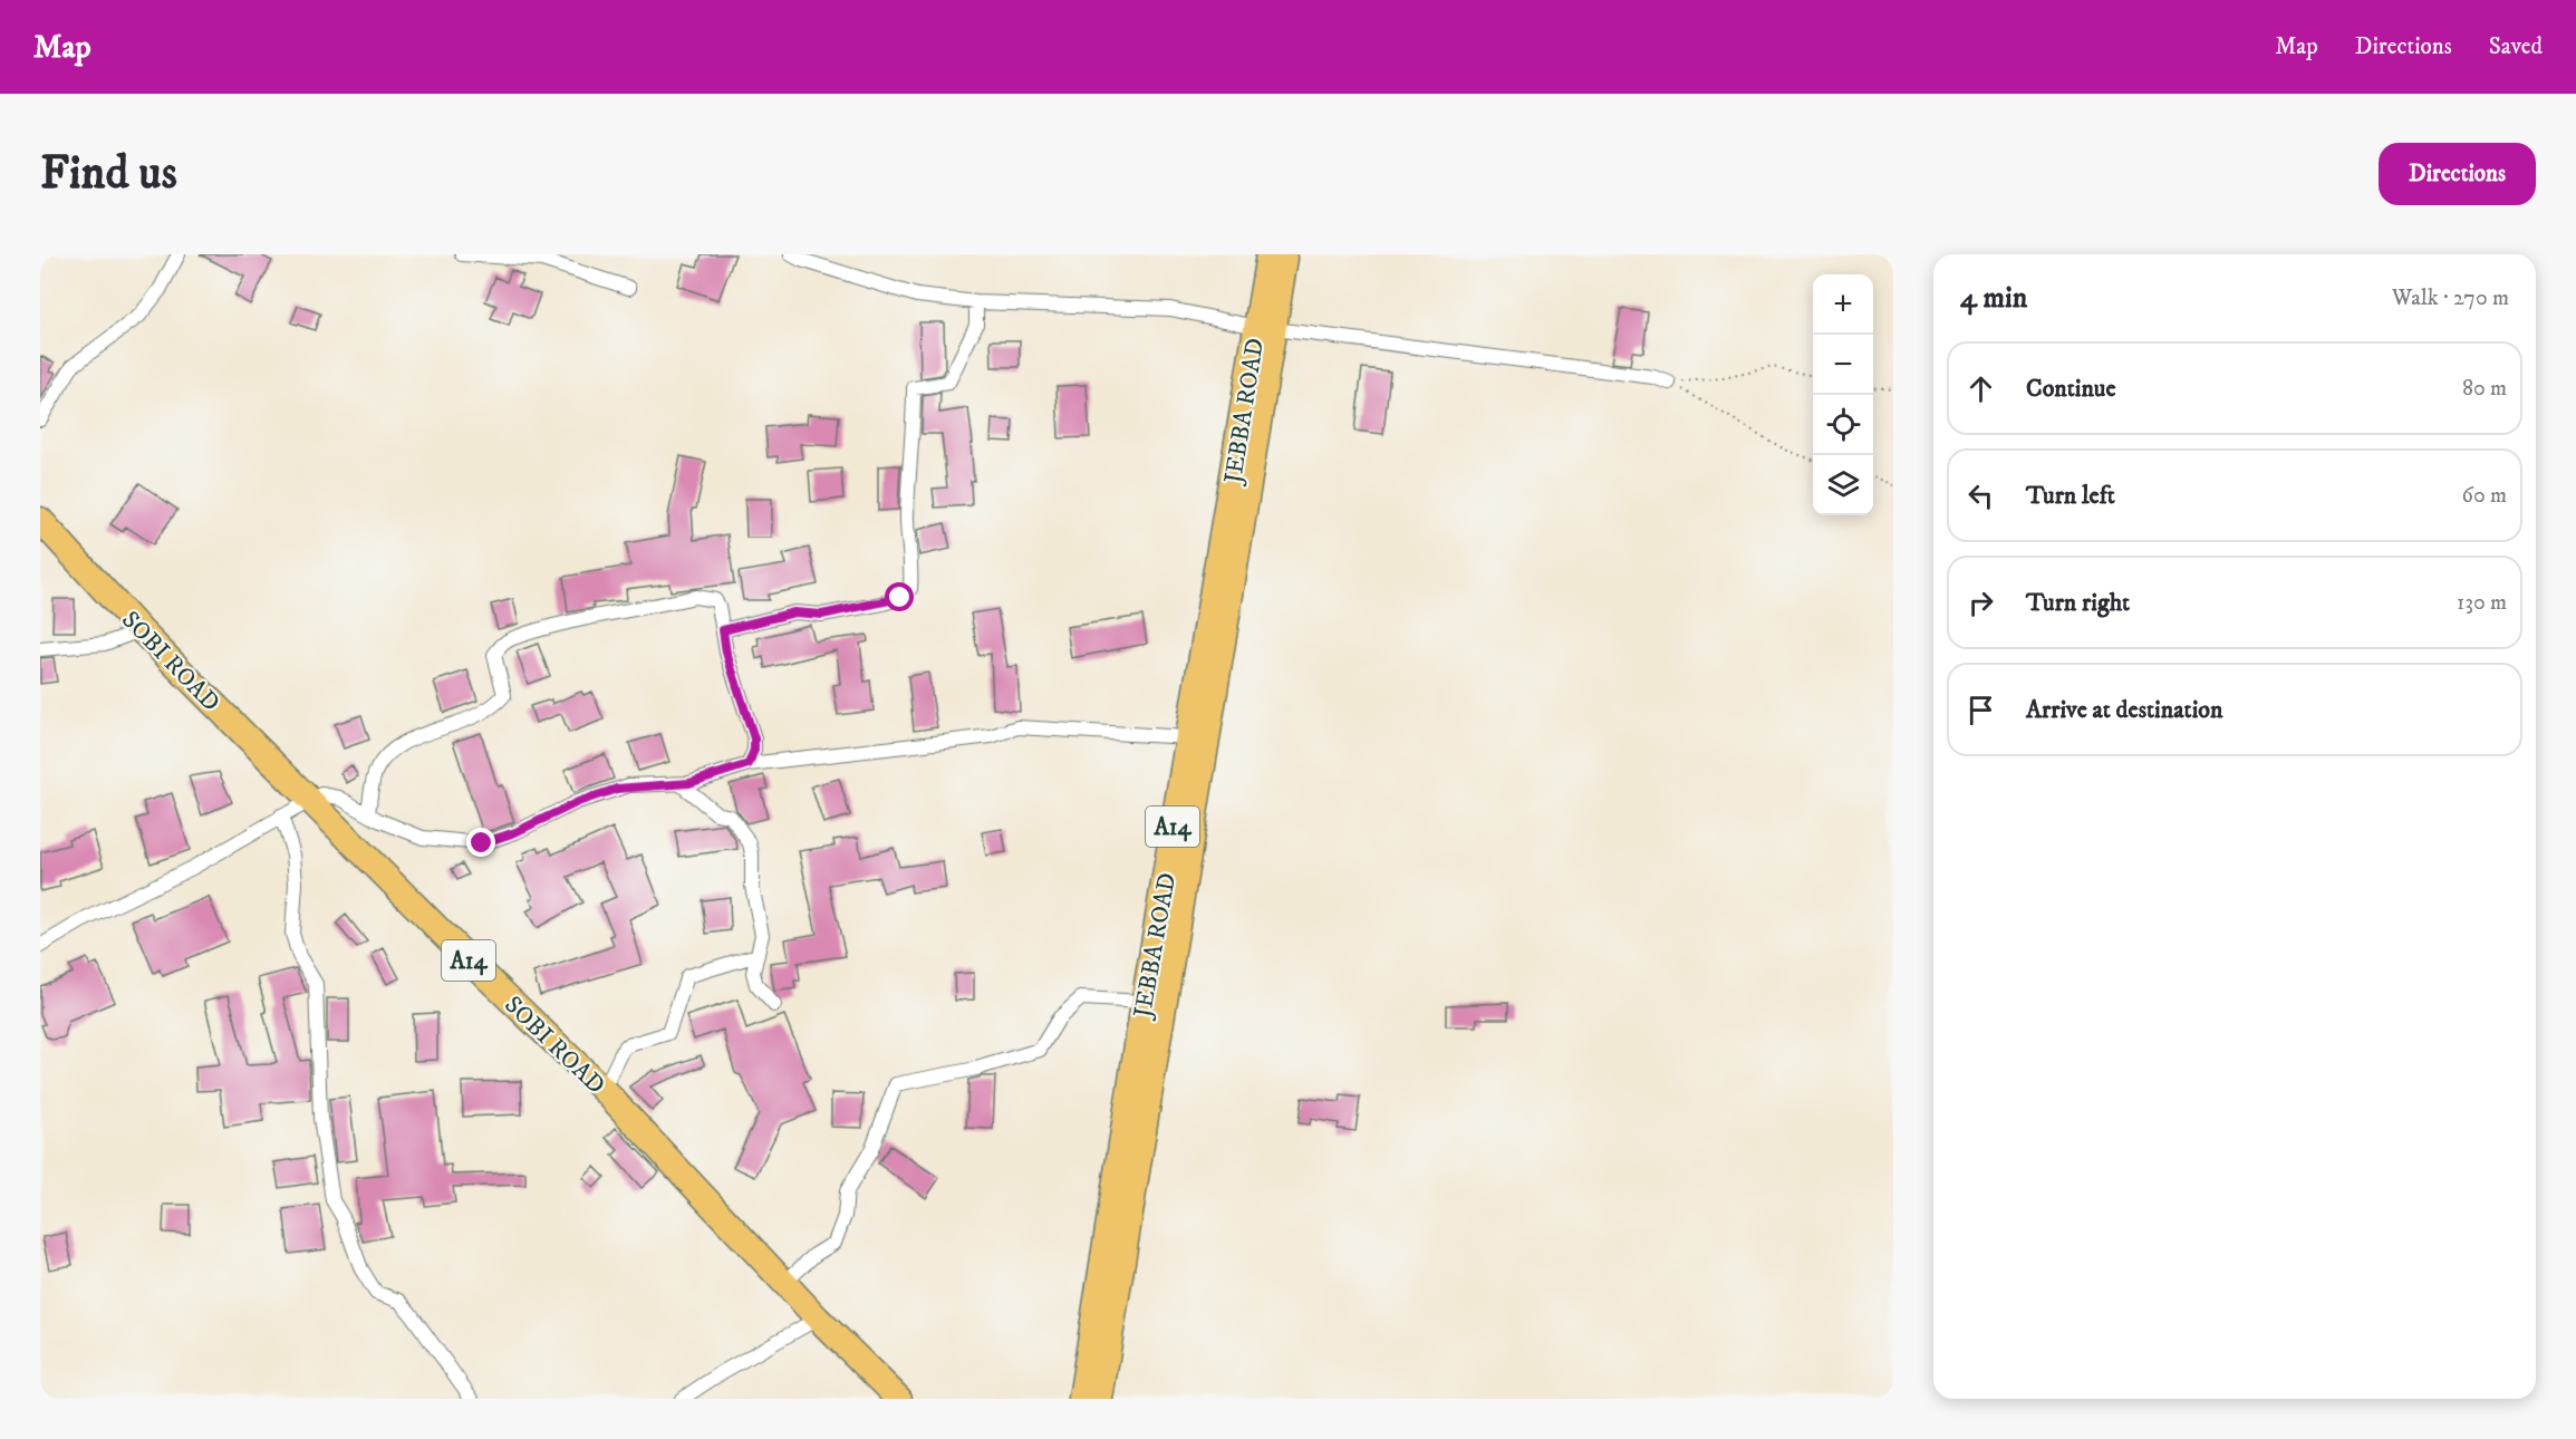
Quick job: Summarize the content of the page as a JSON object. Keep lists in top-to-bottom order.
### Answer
{
  "streets": {
    "highway": ["JEBBA ROAD", "SOBI ROAD", "A14"]
  },
  "crossings": [
    ["JEBBA ROAD", "A14"]
  ],
  "page": {
    "header": "Map",
    "nav": ["Map", "Directions", "Saved"],
    "buttons": "Directions",
    "title": "Find us",
    "heading": ["4 min", "Walk · 270 m"],
    "map_buttons": ["+", "−"],
    "list": [
      ["Continue", "80 m"],
      ["Turn left", "60 m"],
      ["Turn right", "130 m"],
      "Arrive at destination"
    ]
  }
}
